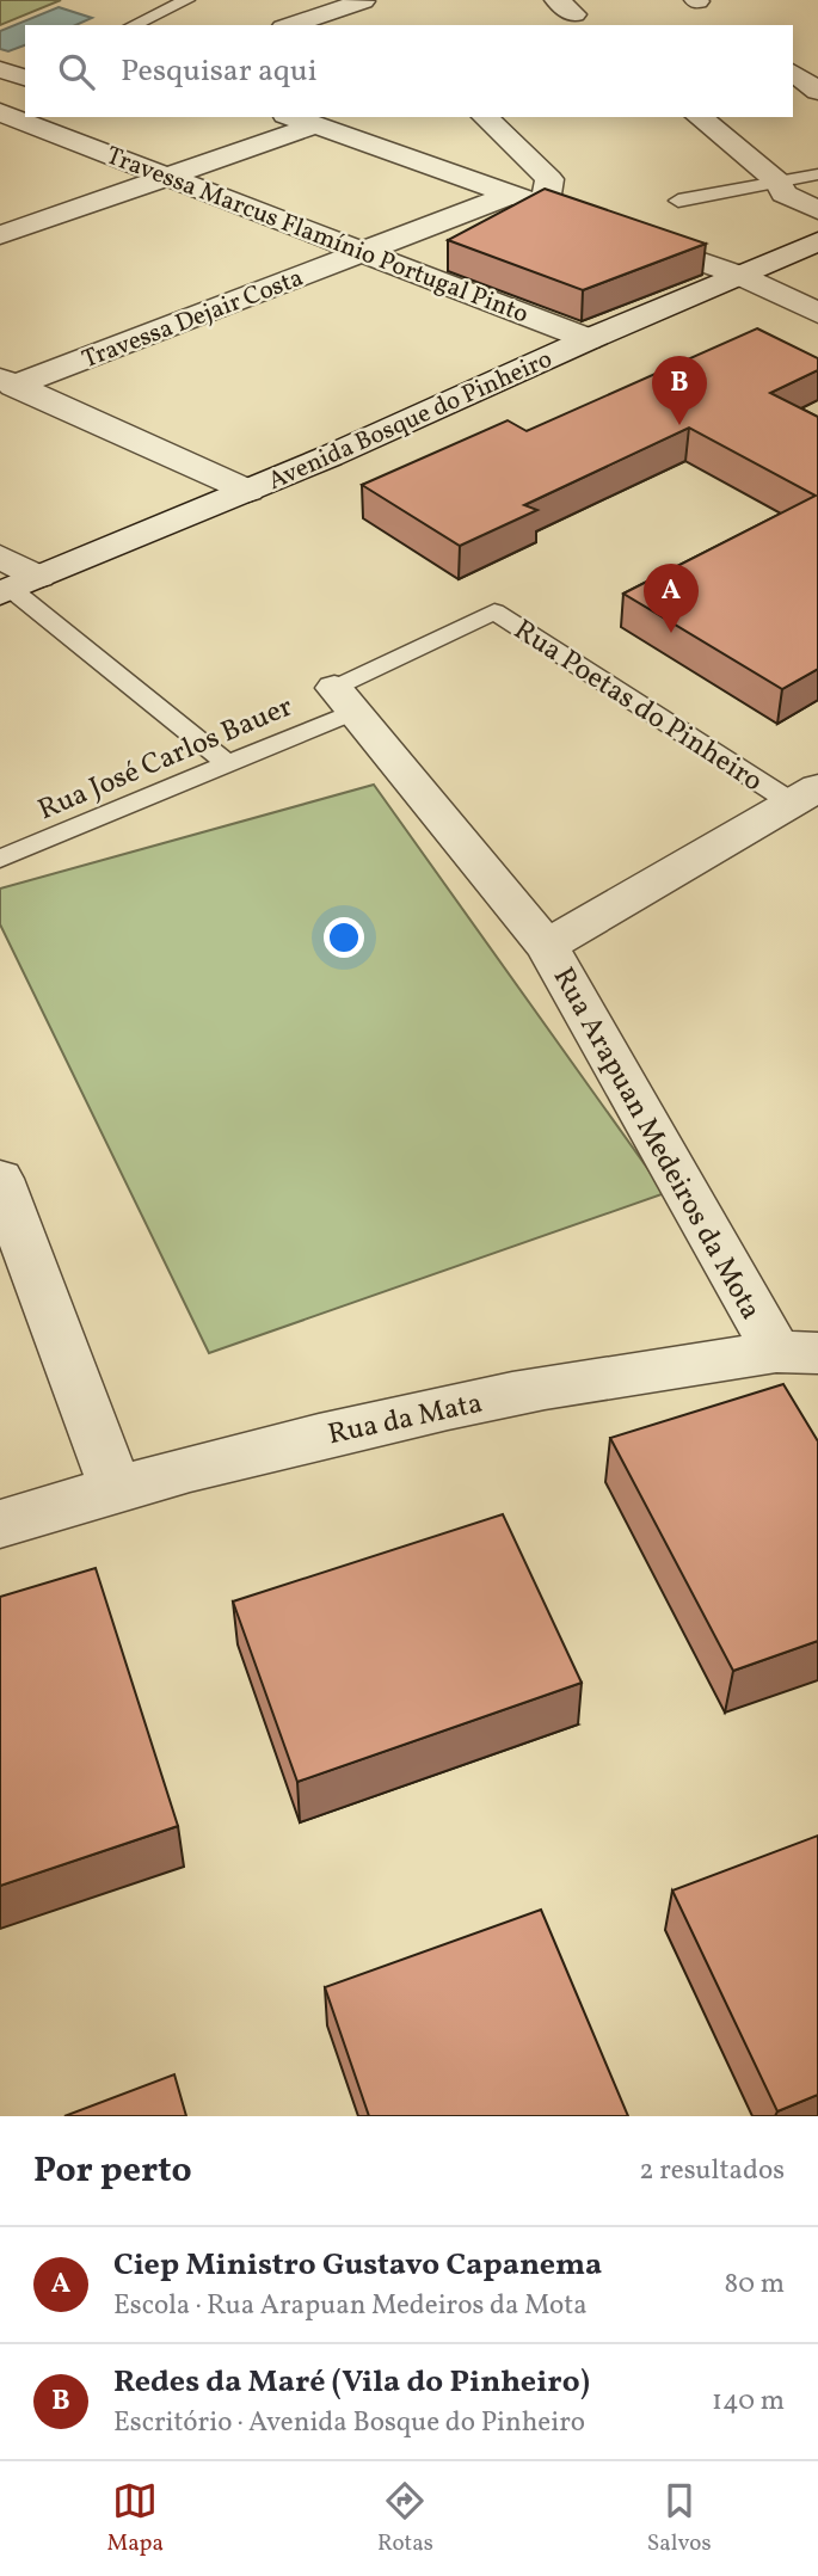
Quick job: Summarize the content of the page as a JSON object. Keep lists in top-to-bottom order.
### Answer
{
  "streets": {
    "street": [
      "Travessa Marcus Flamínio Portugal Pinto",
      "Travessa Dejair Costa",
      "Avenida Bosque do Pinheiro",
      "Rua Arapuan Medeiros da Mota",
      "Rua da Mata"
    ],
    "lane": ["Rua Poetas do Pinheiro", "Rua José Carlos Bauer"]
  },
  "crossings": [
    ["Travessa Marcus Flamínio Portugal Pinto", "Travessa Dejair Costa"],
    ["Travessa Marcus Flamínio Portugal Pinto", "Avenida Bosque do Pinheiro"],
    ["Rua Poetas do Pinheiro", "Rua José Carlos Bauer"],
    ["Rua Poetas do Pinheiro", "Rua Arapuan Medeiros da Mota"],
    ["Rua Arapuan Medeiros da Mota", "Rua da Mata"]
  ],
  "page": {
    "search": "Pesquisar aqui",
    "pins": ["B", "A"],
    "heading": ["Por perto", "2 resultados"],
    "list": [
      {
        "mark": "A",
        "name": "Ciep Ministro Gustavo Capanema",
        "note": "Escola · Rua Arapuan Medeiros da Mota",
        "value": "80 m"
      },
      {
        "mark": "B",
        "name": "Redes da Maré (Vila do Pinheiro)",
        "note": "Escritório · Avenida Bosque do Pinheiro",
        "value": "140 m"
      }
    ],
    "nav": ["Mapa", "Rotas", "Salvos"]
  }
}
